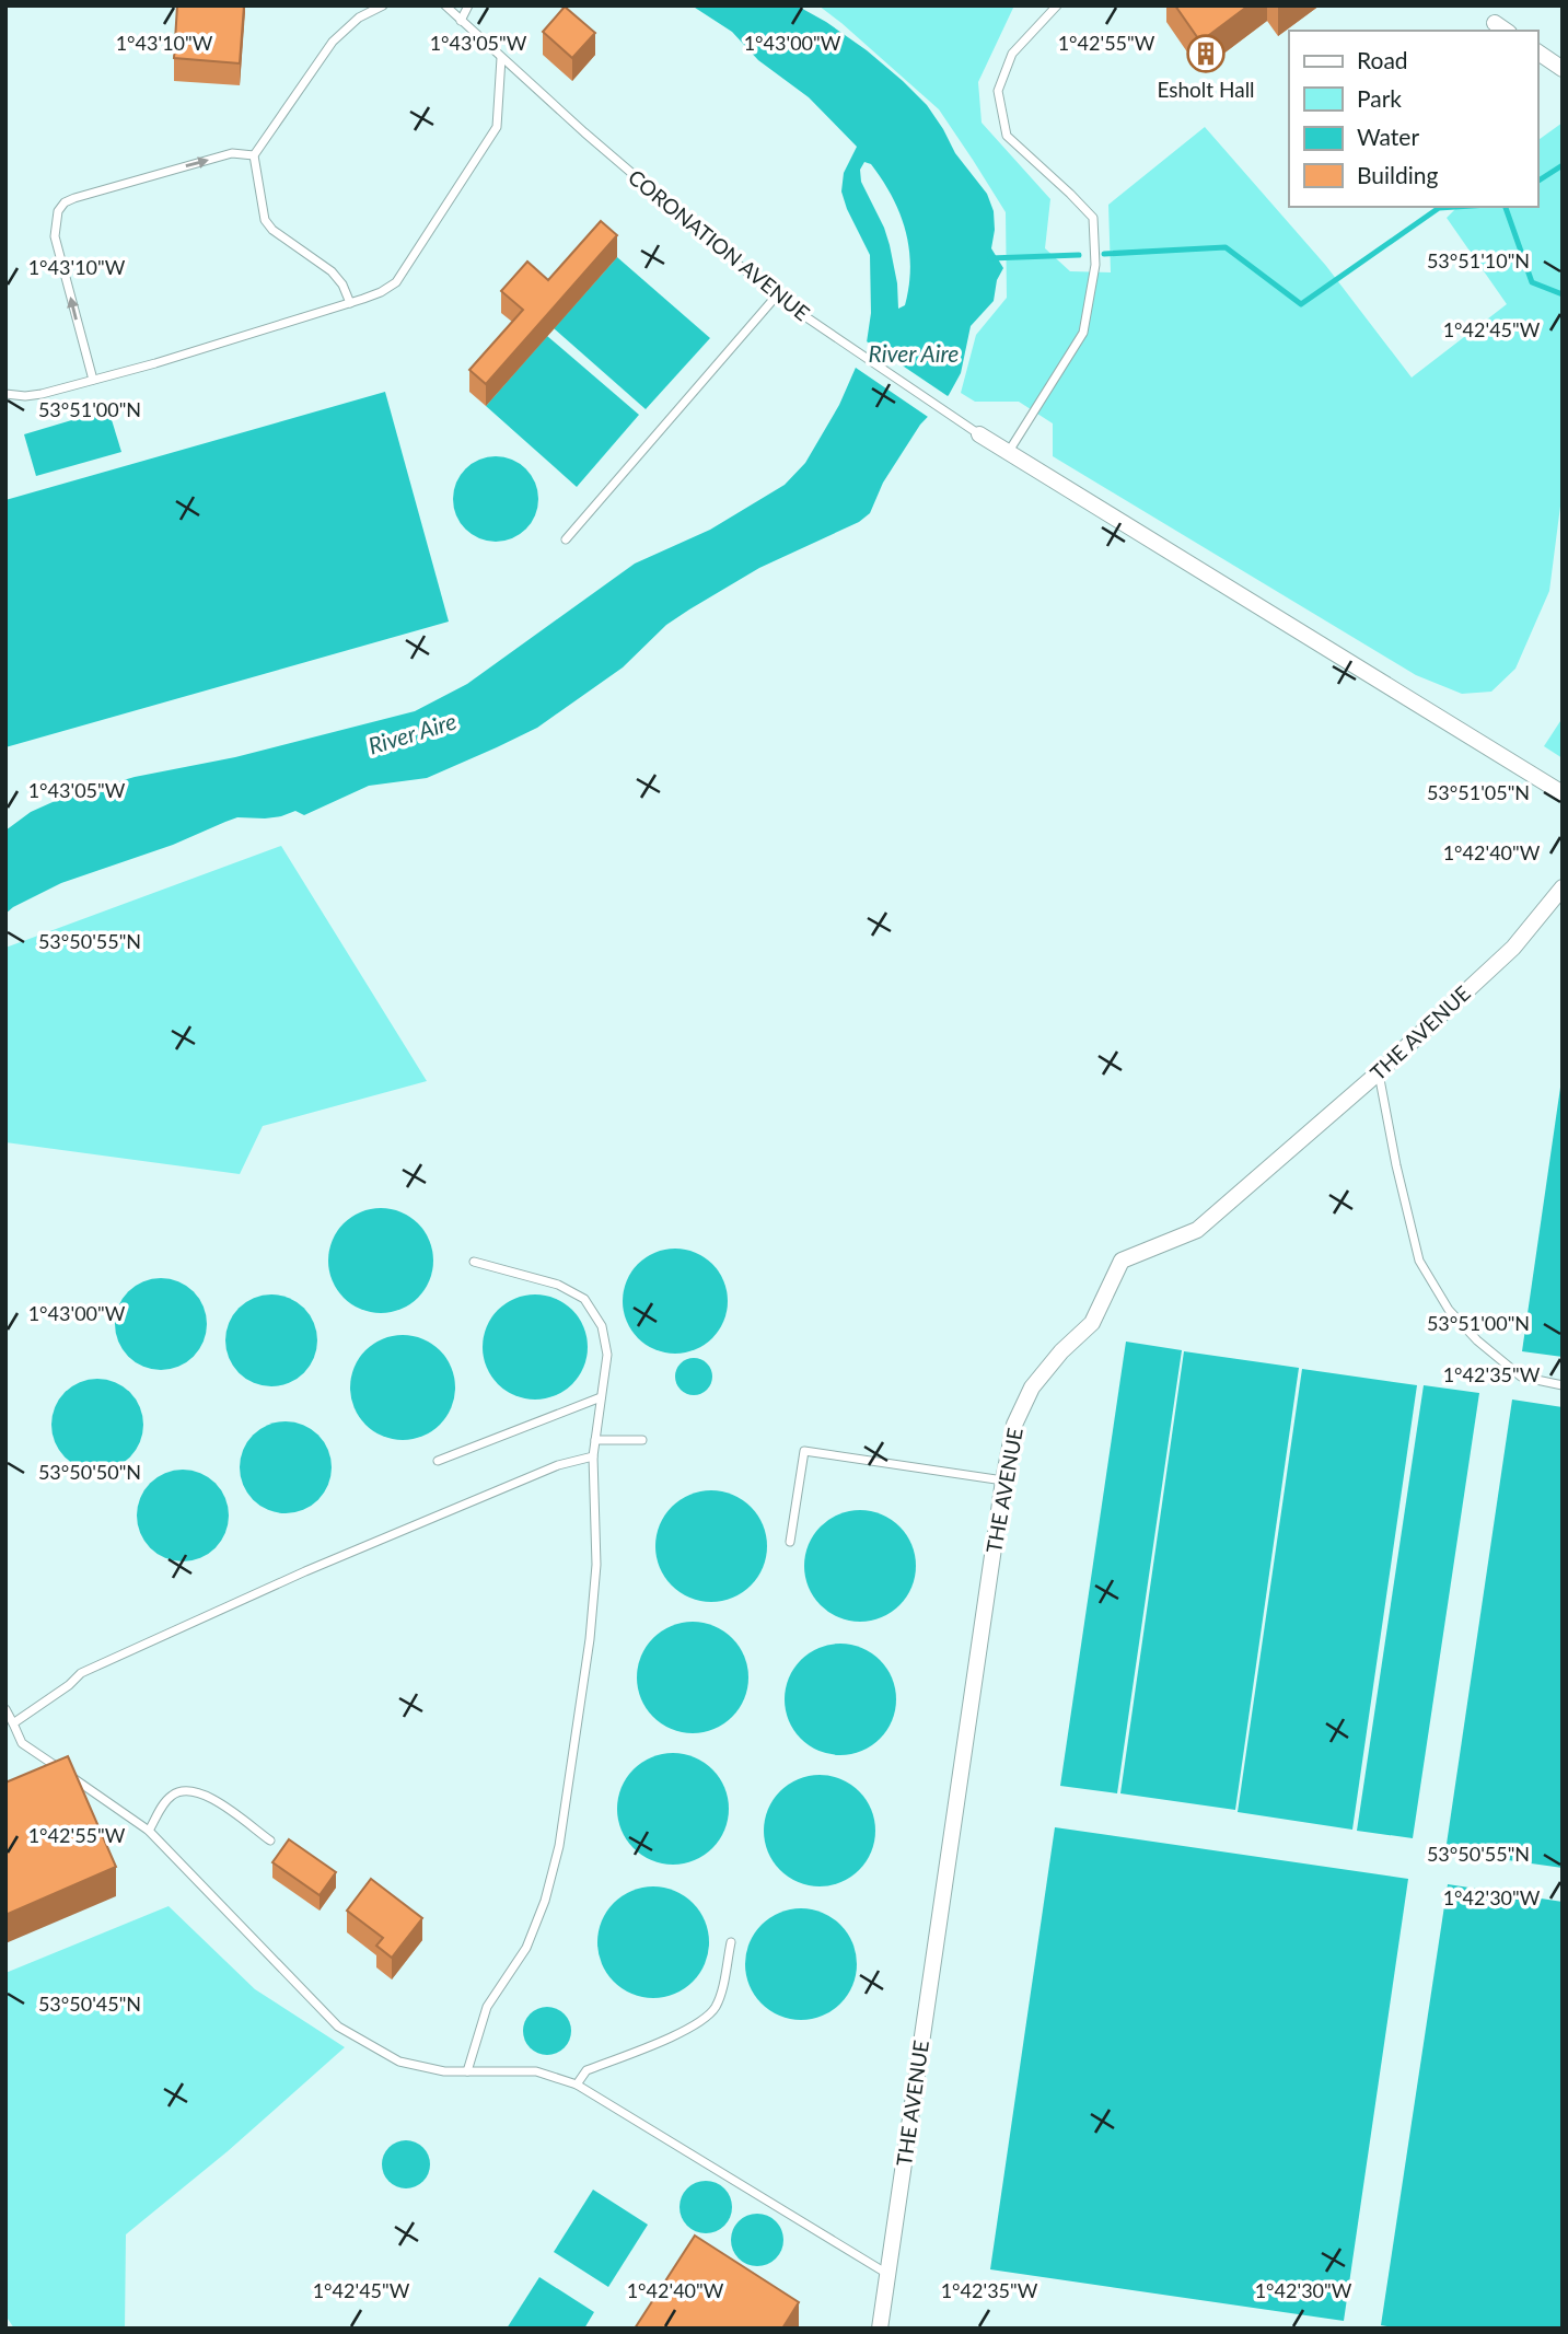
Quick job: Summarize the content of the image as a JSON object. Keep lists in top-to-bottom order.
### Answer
{
  "streets": {
    "street": ["CORONATION AVENUE", "THE AVENUE"]
  },
  "water": ["River Aire"],
  "places": {
    "building": ["Esholt Hall"]
  },
  "legend": [
    "Road",
    "Park",
    "Water",
    "Building"
  ],
  "coordinates": [
    "1°43'10\"W",
    "1°43'05\"W",
    "1°43'00\"W",
    "1°42'55\"W",
    "53°51'10\"N",
    "1°42'45\"W",
    "53°51'00\"N",
    "53°51'05\"N",
    "1°42'40\"W",
    "53°50'55\"N",
    "1°42'35\"W",
    "53°50'50\"N",
    "1°42'30\"W",
    "53°50'45\"N"
  ]
}
